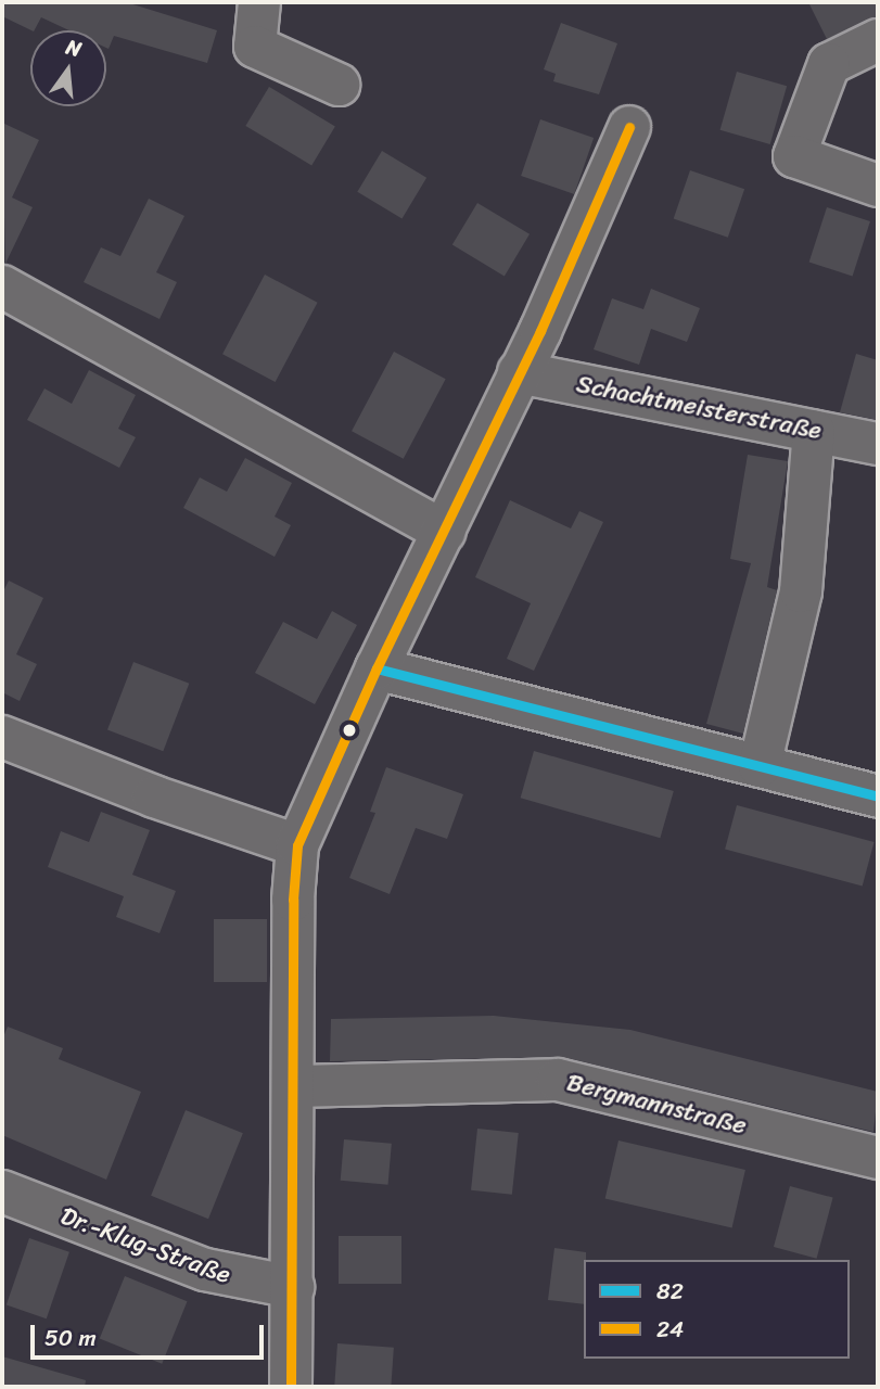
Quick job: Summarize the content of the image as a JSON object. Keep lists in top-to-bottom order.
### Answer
{
  "streets": {
    "street": ["Schachtmeisterstraße", "Bergmannstraße", "Dr.-Klug-Straße"]
  },
  "lines": ["transit line 24", "transit line 82"],
  "legend": ["82", "24"],
  "scale_bar": "50 m",
  "north": "top"
}
